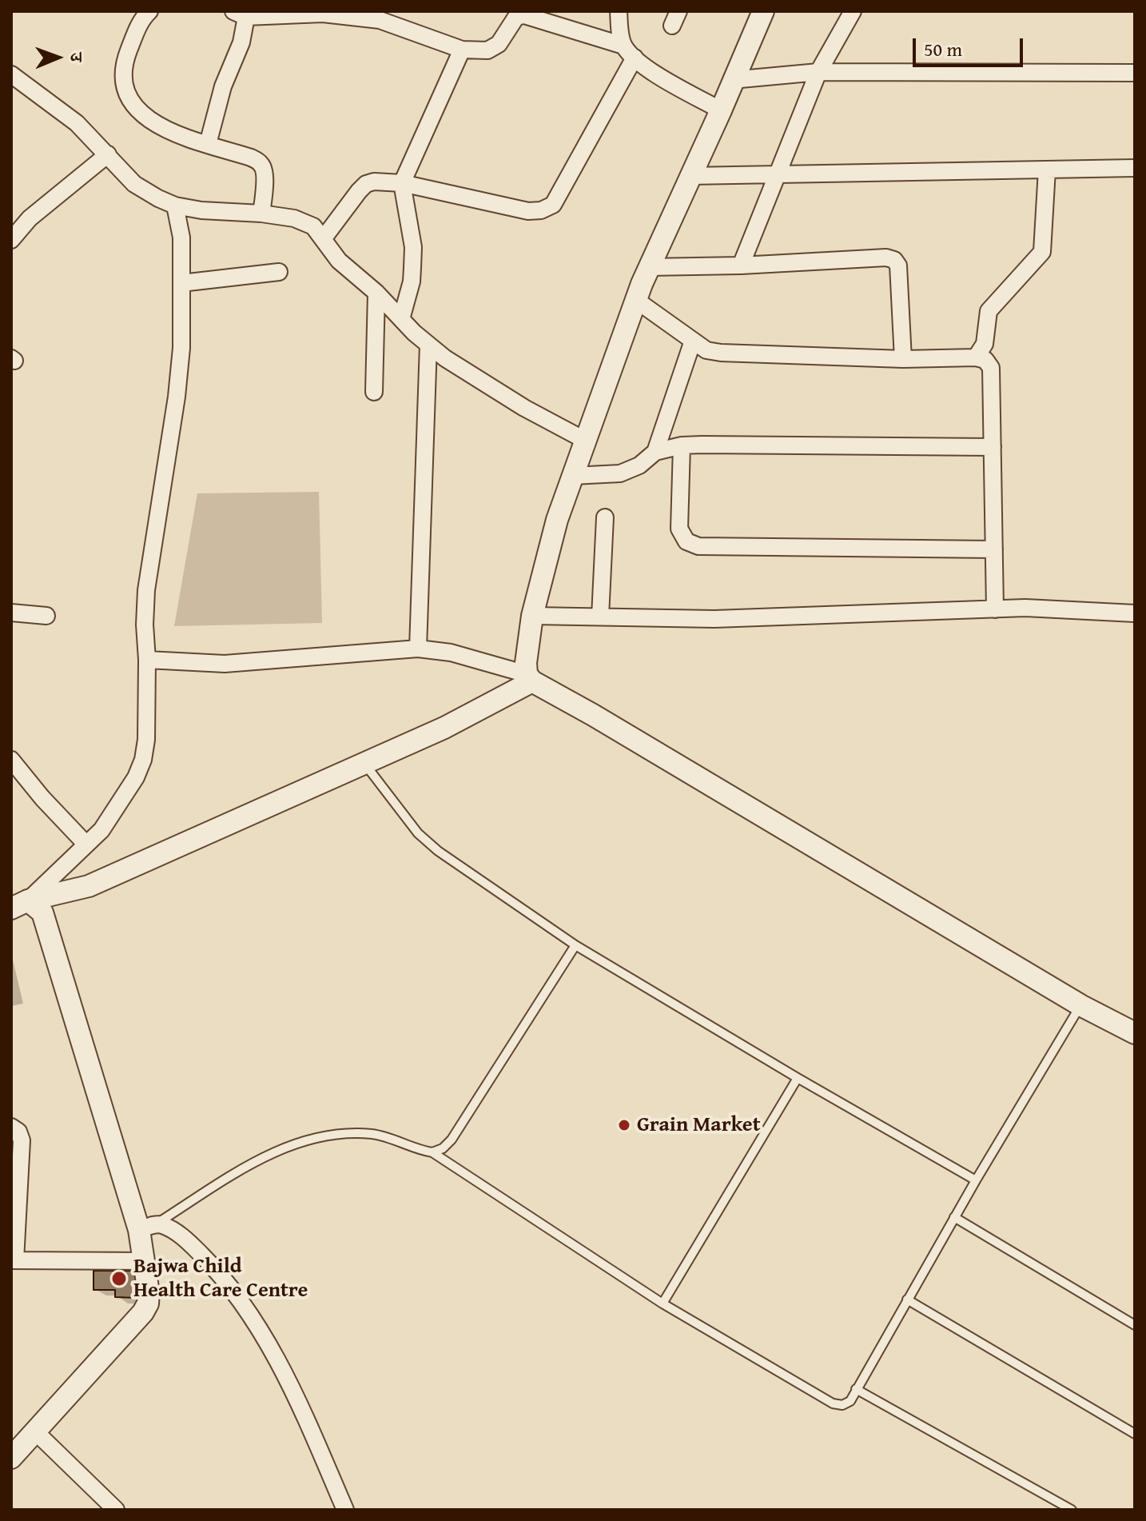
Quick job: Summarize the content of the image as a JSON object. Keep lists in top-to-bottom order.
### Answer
{
  "places": ["Grain Market", "Bajwa Child Health Care Centre"],
  "scale_bar": "50 m",
  "north": "right"
}
